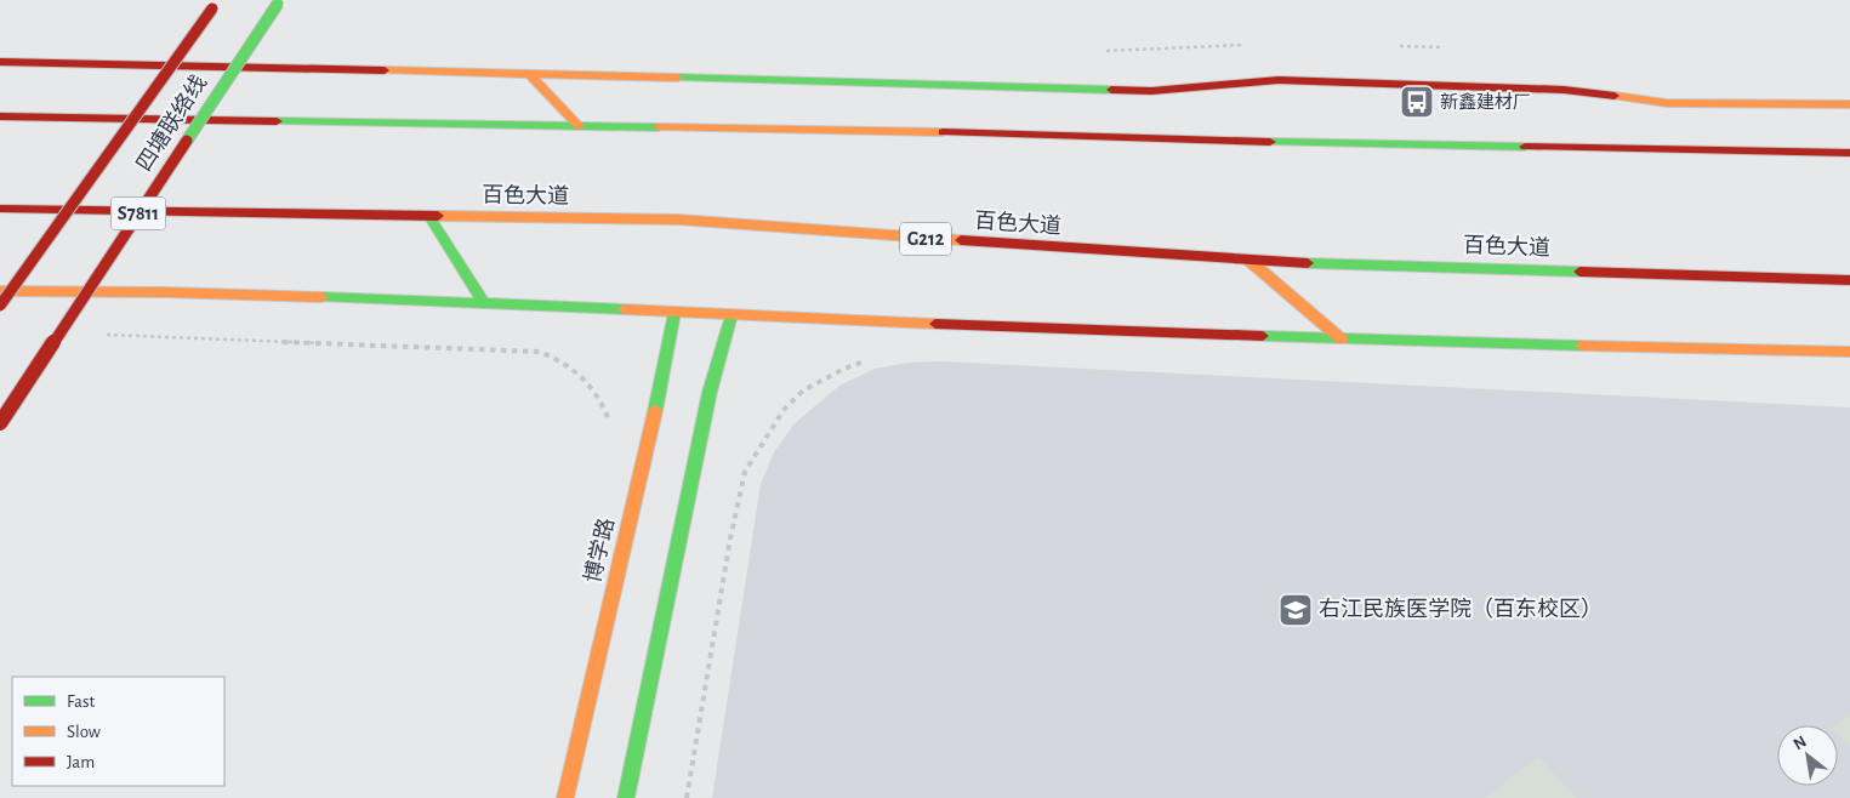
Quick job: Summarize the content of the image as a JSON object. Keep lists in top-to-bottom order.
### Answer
{
  "streets": {
    "main road": [
      "四塘联络线",
      "百色大道",
      "S7811",
      "G212",
      "博学路"
    ]
  },
  "places": {
    "bus stop": ["新鑫建材厂"],
    "school or university": ["右江民族医学院（百东校区）"]
  },
  "legend": ["Fast", "Slow", "Jam"],
  "north": "top left"
}
